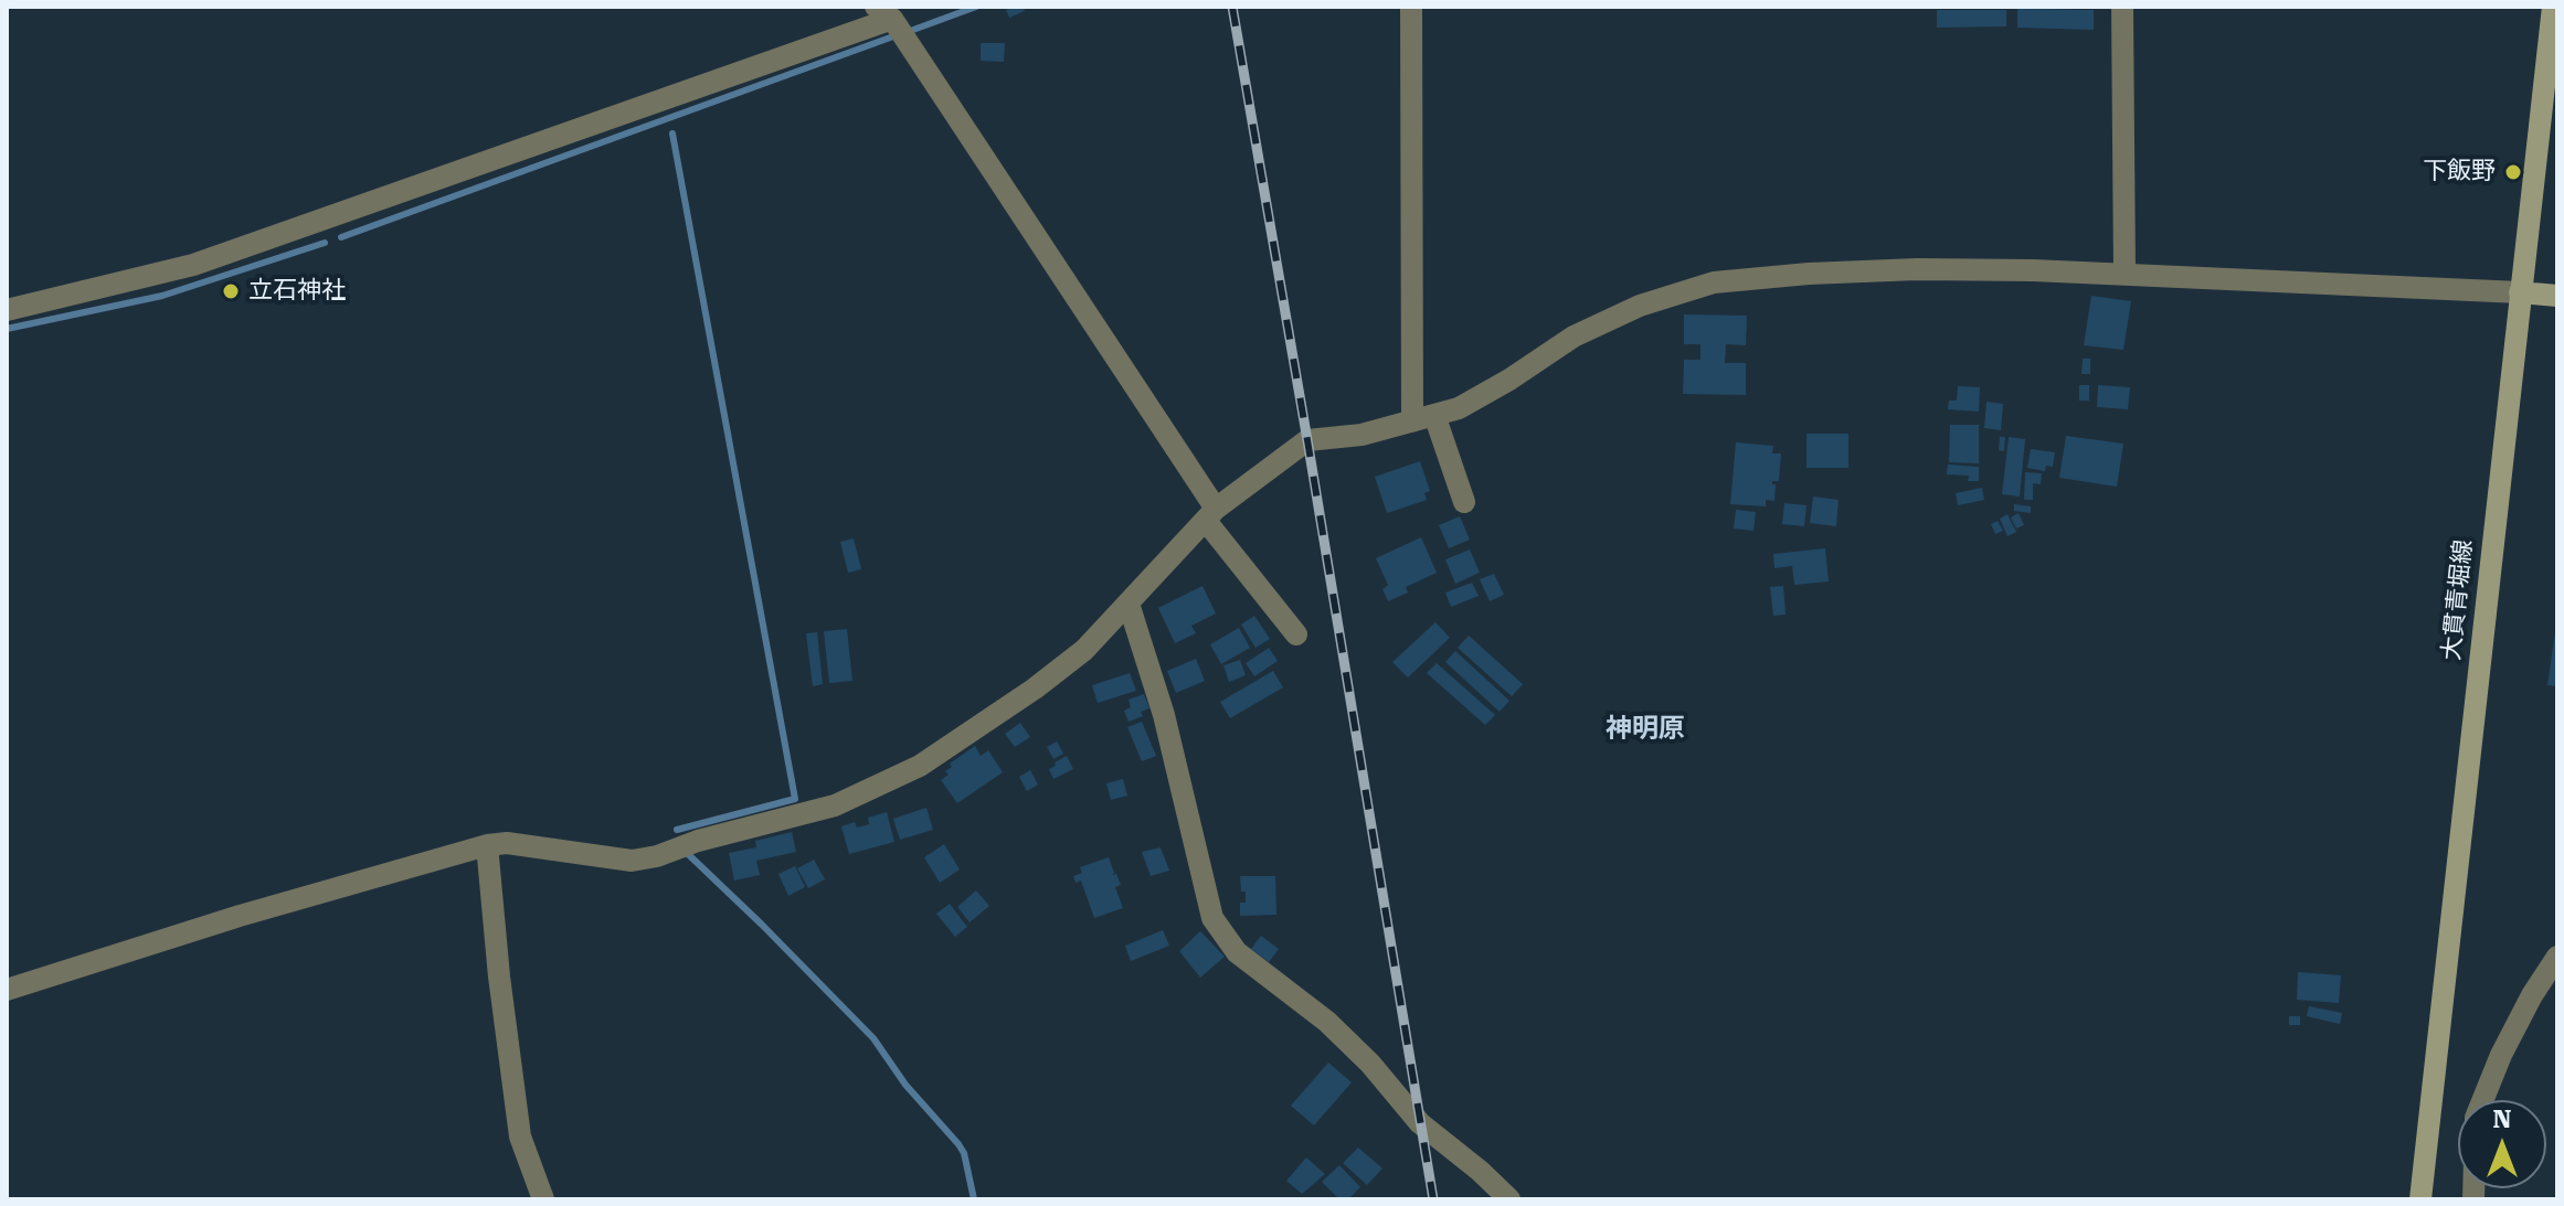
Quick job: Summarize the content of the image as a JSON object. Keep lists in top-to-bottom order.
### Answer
{
  "streets": {
    "main road": ["大貫青堀線"]
  },
  "districts": ["神明原"],
  "places": ["下飯野", "立石神社"],
  "north": "top"
}
